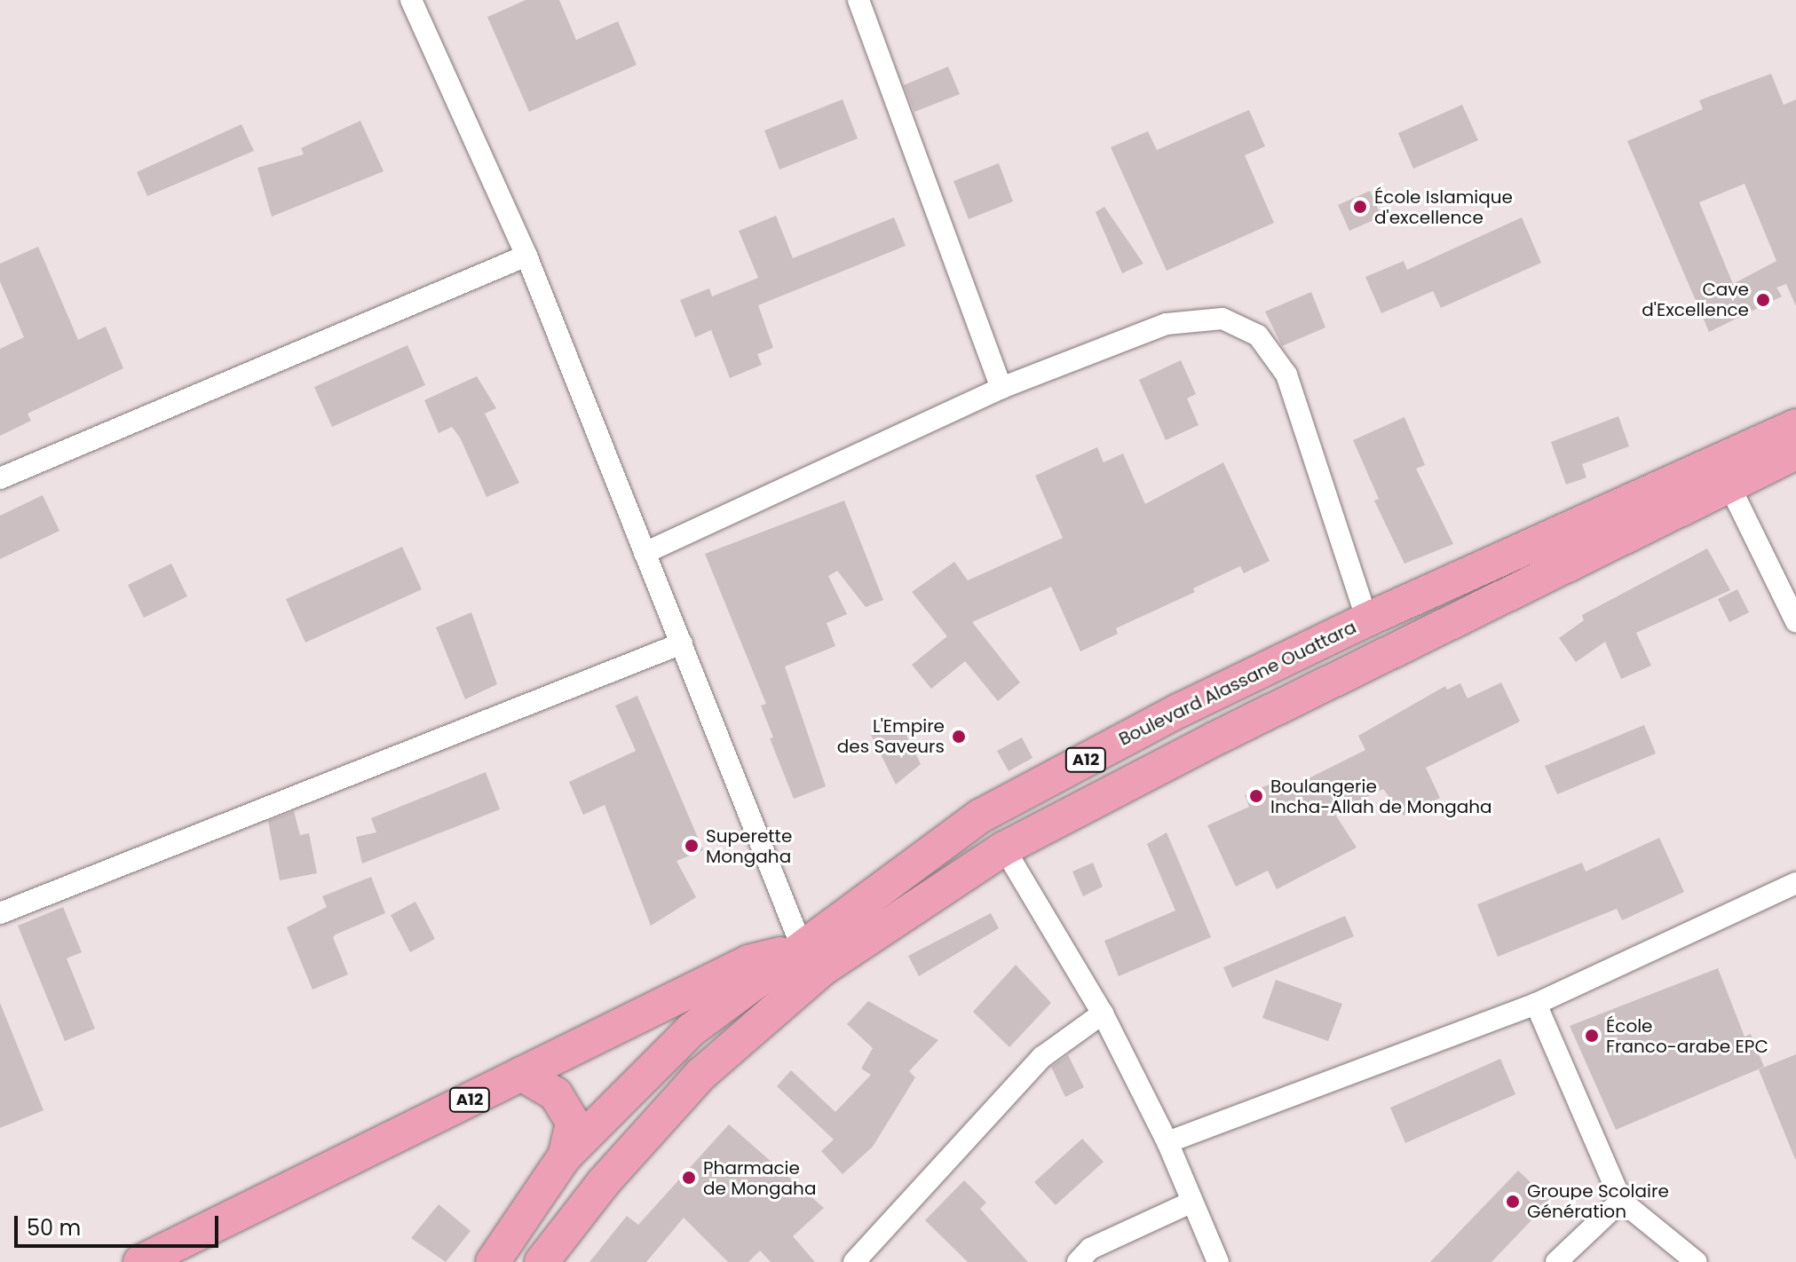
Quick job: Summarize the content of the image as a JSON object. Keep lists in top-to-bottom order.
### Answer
{
  "streets": {
    "main road": ["Boulevard Alassane Ouattara", "A12"]
  },
  "crossings": [
    ["Boulevard Alassane Ouattara", "A12"]
  ],
  "places": [
    "École Islamique d'excellence",
    "Cave d'Excellence",
    "L'Empire des Saveurs",
    "Boulangerie Incha-Allah de Mongaha",
    "Superette Mongaha",
    "École Franco-arabe EPC",
    "Pharmacie de Mongaha",
    "Groupe Scolaire Génération"
  ],
  "scale_bar": "50 m"
}
